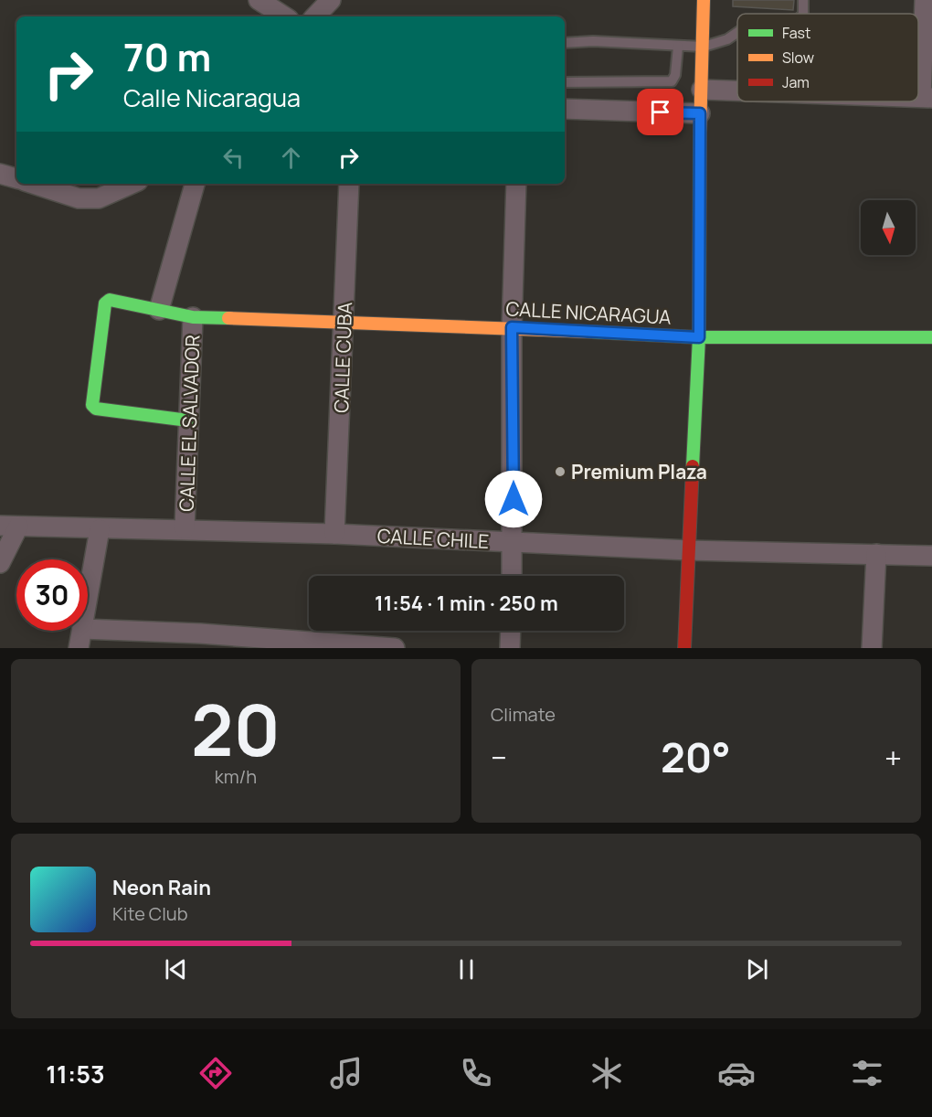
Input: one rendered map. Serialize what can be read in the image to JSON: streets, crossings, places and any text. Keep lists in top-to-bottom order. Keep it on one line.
{"streets":{"street":["CALLE NICARAGUA","CALLE CUBA","CALLE EL SALVADOR","CALLE CHILE"]},"crossings":[["CALLE NICARAGUA","CALLE CUBA"],["CALLE NICARAGUA","CALLE EL SALVADOR"],["CALLE CUBA","CALLE CHILE"],["CALLE EL SALVADOR","CALLE CHILE"]],"places":["Premium Plaza"],"legend":["Fast","Slow","Jam"],"north":"bottom","page":{"turn":["70 m","Calle Nicaragua"],"limit":"30","trip":"11:54 · 1 min · 250 m","tile":[["20","km/h"],"Climate"],"heat":["−","20°","+"],"song":["Neon Rain","Kite Club"],"tabs":"11:53"}}
